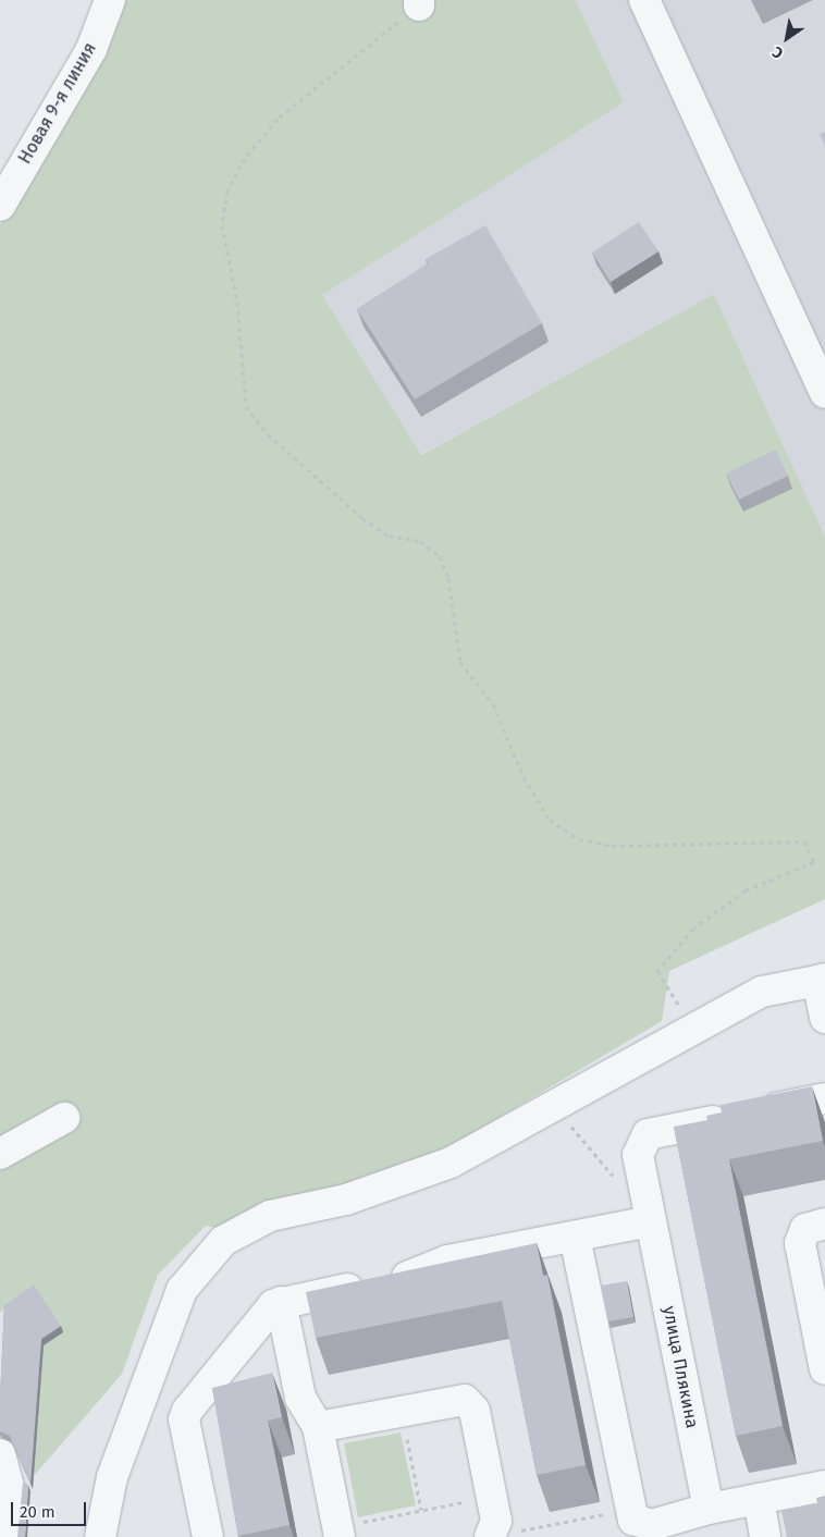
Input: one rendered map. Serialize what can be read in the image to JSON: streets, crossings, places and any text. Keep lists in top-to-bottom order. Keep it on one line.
{"streets":{"street":["Новая 9-я линия","улица Плякина"]},"scale_bar":"20 m","north":"bottom left"}
